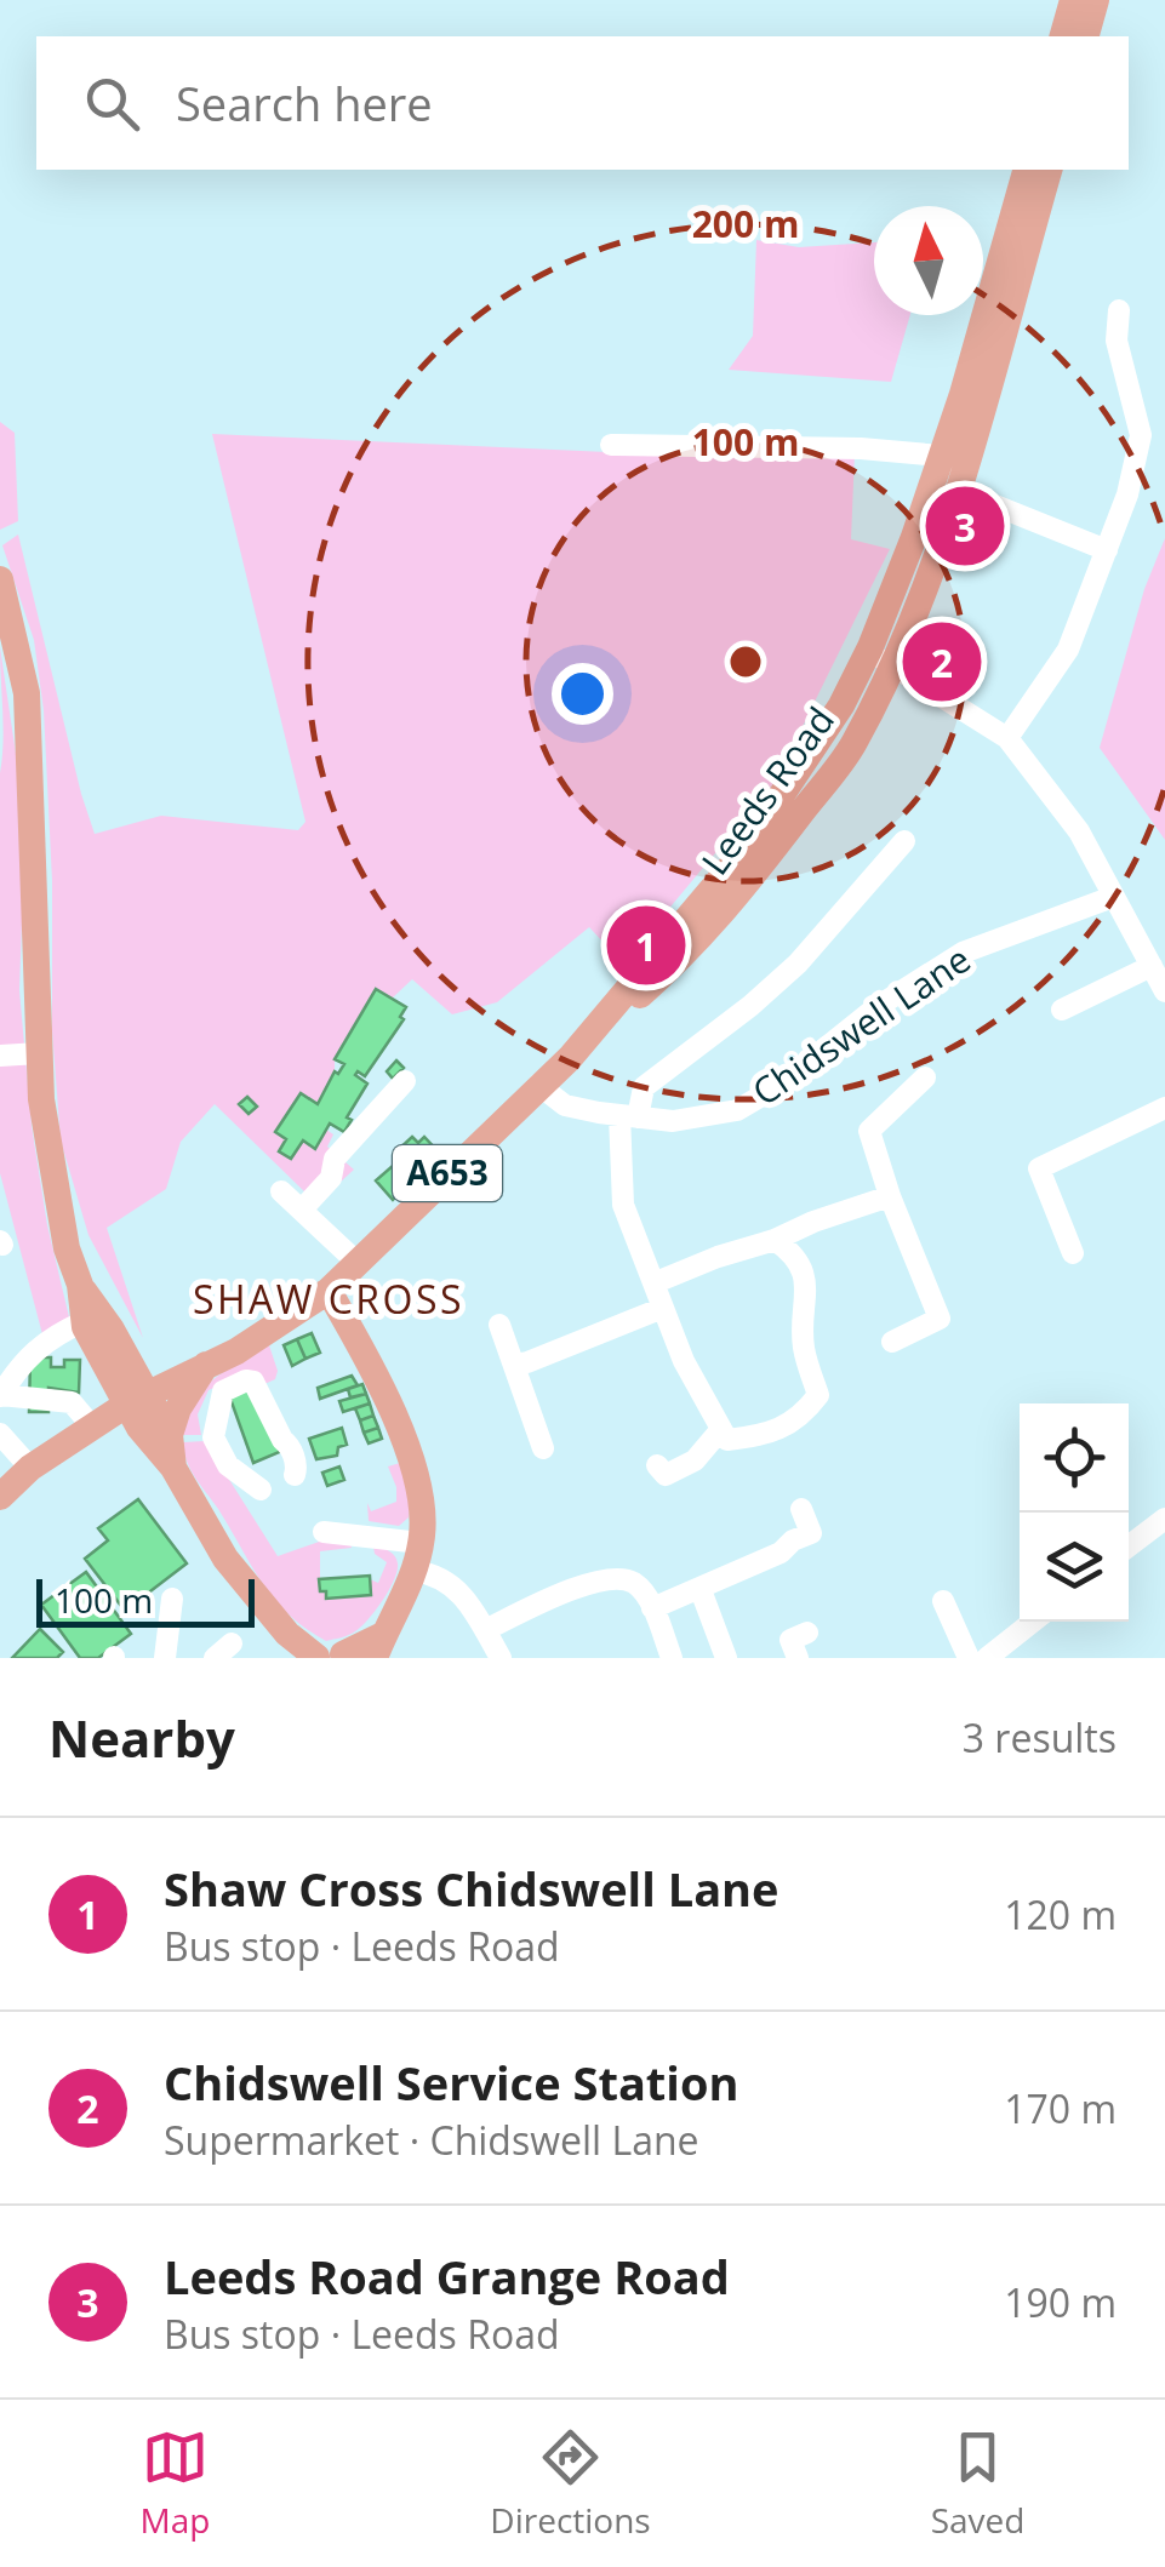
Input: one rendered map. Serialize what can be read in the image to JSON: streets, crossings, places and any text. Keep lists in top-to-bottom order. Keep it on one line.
{"streets":{"main road":["Leeds Road","A653"],"street":["Chidswell Lane"]},"crossings":[["Leeds Road","Chidswell Lane"]],"districts":["SHAW CROSS"],"scale_bar":"100 m","north":"top","page":{"search":"Search here","pins":["3","2","1"],"scale":"100 m","heading":["Nearby","3 results"],"list":[{"mark":"1","name":"Shaw Cross Chidswell Lane","note":"Bus stop · Leeds Road","value":"120 m"},{"mark":"2","name":"Chidswell Service Station","note":"Supermarket · Chidswell Lane","value":"170 m"},{"mark":"3","name":"Leeds Road Grange Road","note":"Bus stop · Leeds Road","value":"190 m"}],"nav":["Map","Directions","Saved"]},"rings":["200 m","100 m"]}
